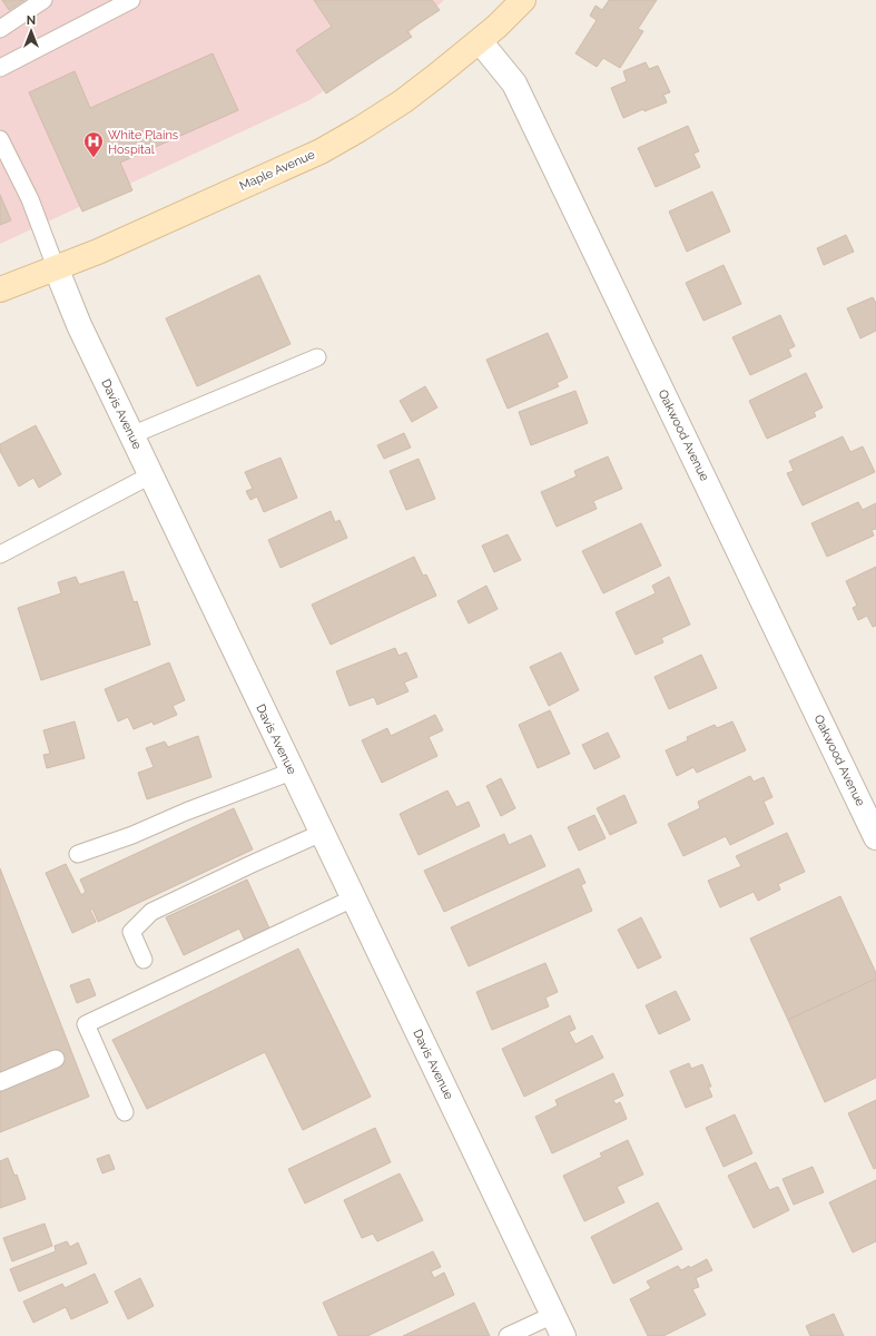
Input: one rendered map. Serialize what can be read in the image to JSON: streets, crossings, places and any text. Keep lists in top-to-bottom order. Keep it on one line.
{"streets":{"main road":["Maple Avenue"],"street":["Davis Avenue","Oakwood Avenue"]},"crossings":[["Maple Avenue","Davis Avenue"],["Maple Avenue","Oakwood Avenue"]],"places":{"hospital":["White Plains Hospital"]},"north":"top"}
